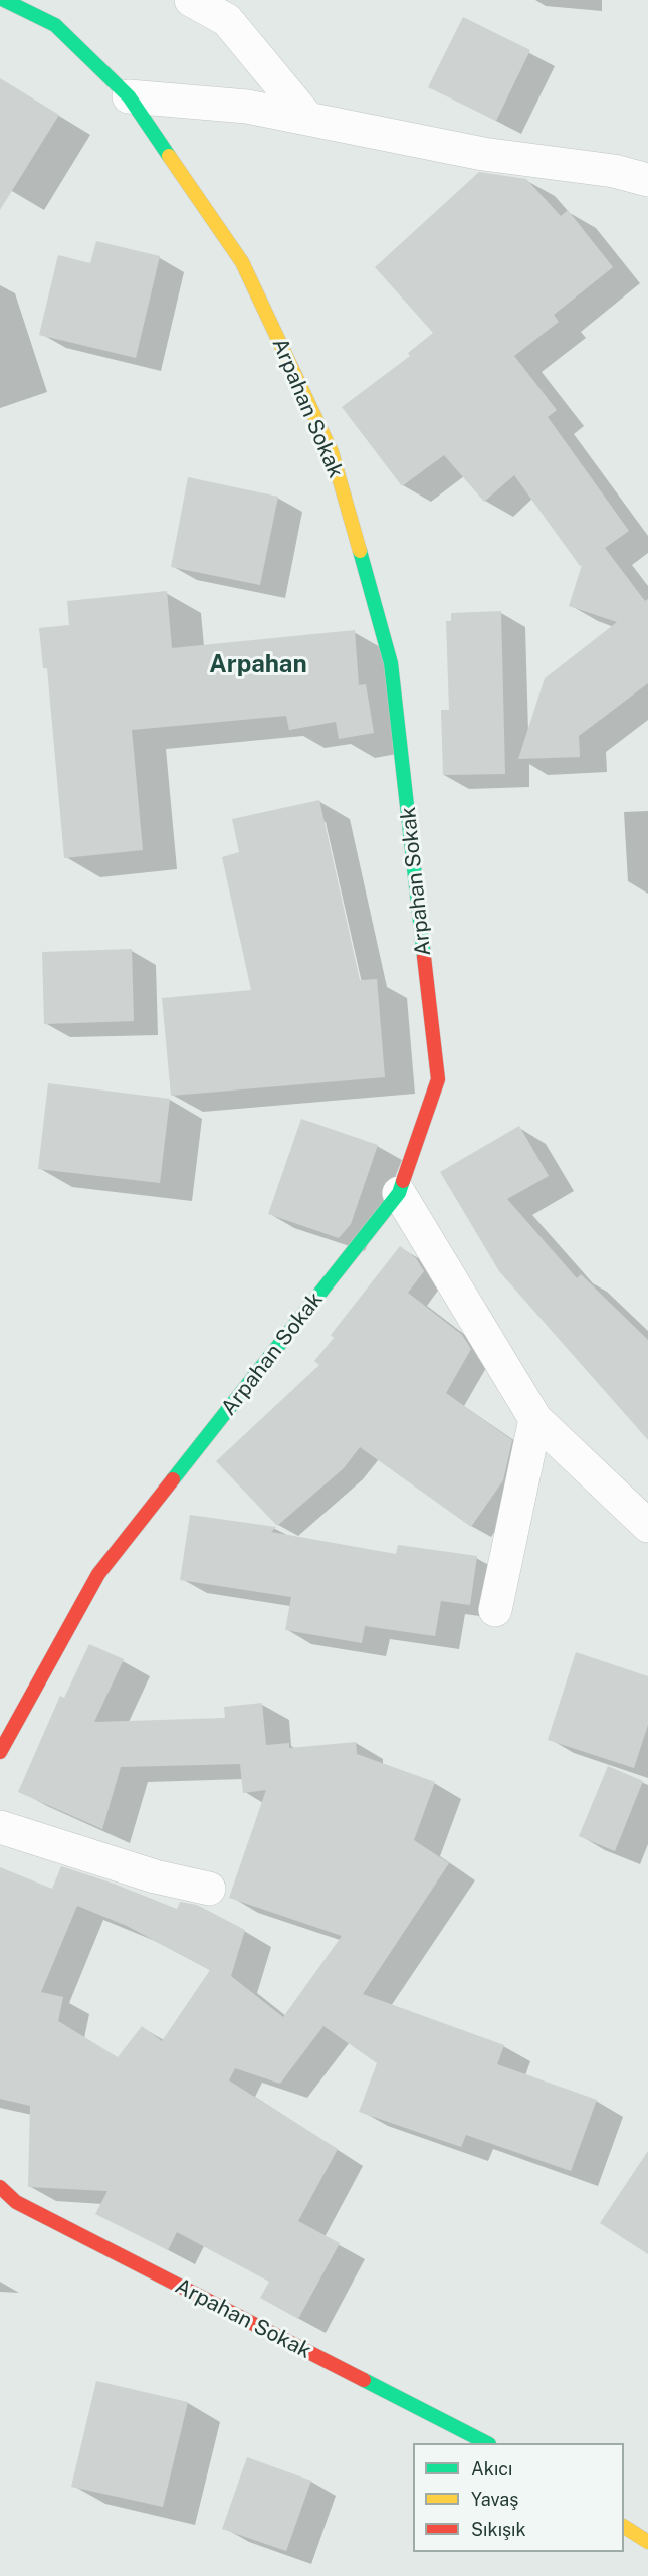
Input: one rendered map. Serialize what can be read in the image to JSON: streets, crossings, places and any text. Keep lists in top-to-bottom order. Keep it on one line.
{"streets":{"street":["Arpahan Sokak"]},"districts":["Arpahan"],"legend":["Akıcı","Yavaş","Sıkışık"]}
